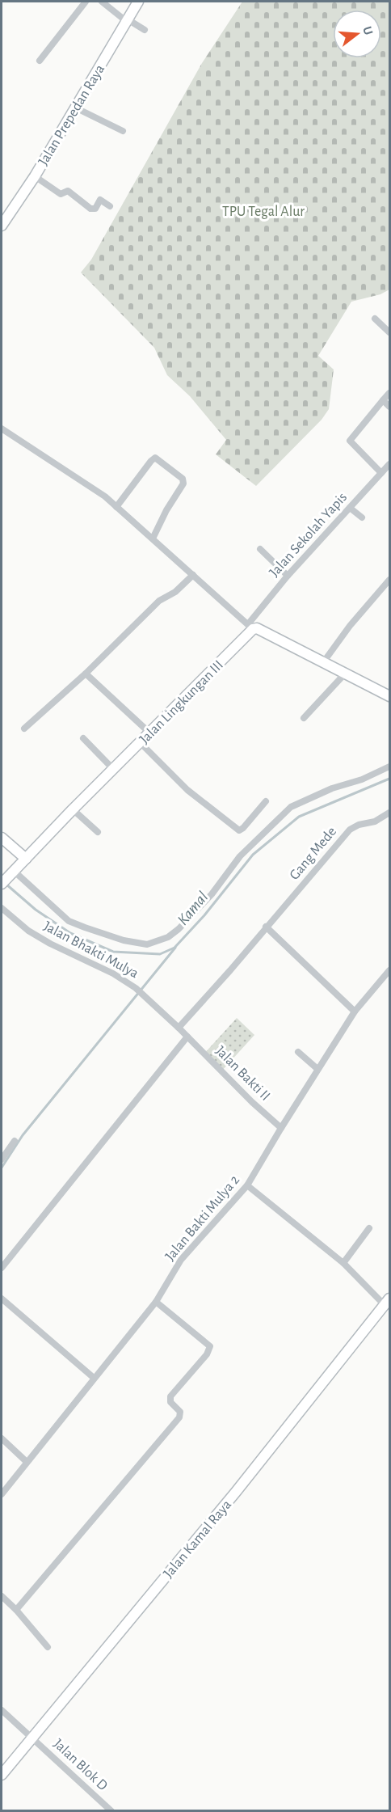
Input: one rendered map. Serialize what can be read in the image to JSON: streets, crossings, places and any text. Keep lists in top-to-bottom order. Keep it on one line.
{"streets":{"street":["Jalan Prepedan Raya","Jalan Sekolah Yapis","Jalan Lingkungan III","Gang Mede","Jalan Bhakti Mulya","Jalan Bakti II","Jalan Bakti Mulya 2","Jalan Kamal Raya","Jalan Blok D"]},"crossings":[["Jalan Sekolah Yapis","Jalan Lingkungan III"],["Gang Mede","Jalan Bhakti Mulya"],["Jalan Bhakti Mulya","Jalan Bakti II"],["Jalan Bakti II","Jalan Bakti Mulya 2"],["Jalan Kamal Raya","Jalan Blok D"]],"water":["Kamal"],"parks":["TPU Tegal Alur"],"north":"right"}
